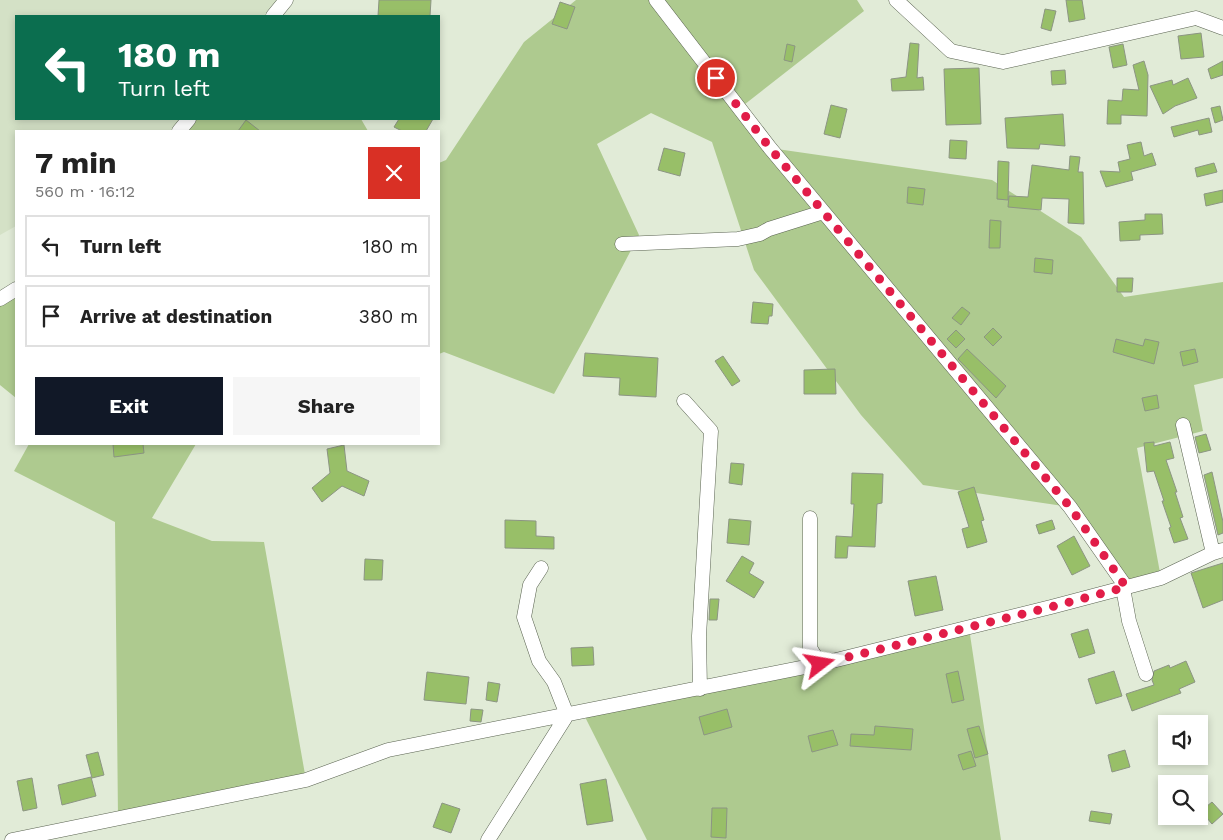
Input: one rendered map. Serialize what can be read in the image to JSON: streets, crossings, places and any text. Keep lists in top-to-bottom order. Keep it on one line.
{"page":{"turn":["180 m","Turn left"],"heading":["7 min","560 m · 16:12"],"list":[{"name":"Turn left","value":"180 m"},{"name":"Arrive at destination","value":"380 m"}],"buttons":["Exit","Share"]}}
